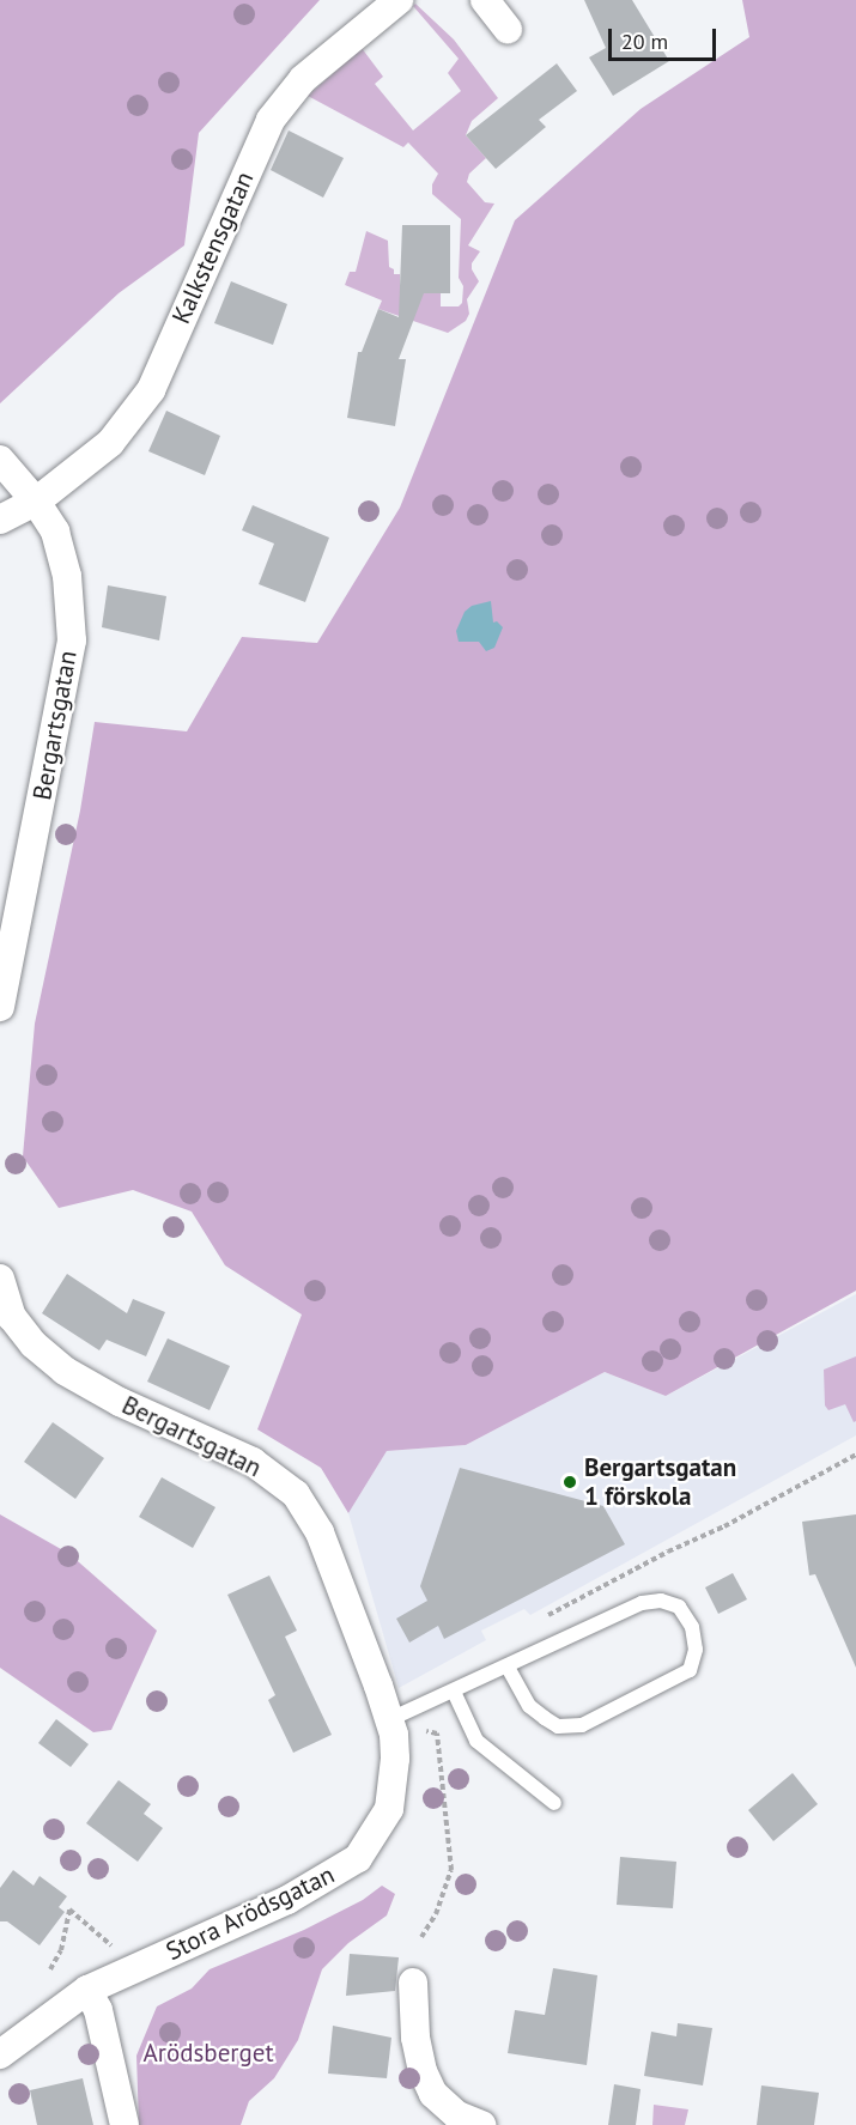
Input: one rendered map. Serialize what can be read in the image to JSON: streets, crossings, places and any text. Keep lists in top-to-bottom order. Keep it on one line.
{"streets":{"street":["Kalkstensgatan","Bergartsgatan","Stora Arödsgatan"]},"crossings":[["Kalkstensgatan","Bergartsgatan"],["Bergartsgatan","Stora Arödsgatan"]],"parks":["Arödsberget"],"places":["Bergartsgatan 1 förskola"],"scale_bar":"20 m"}
